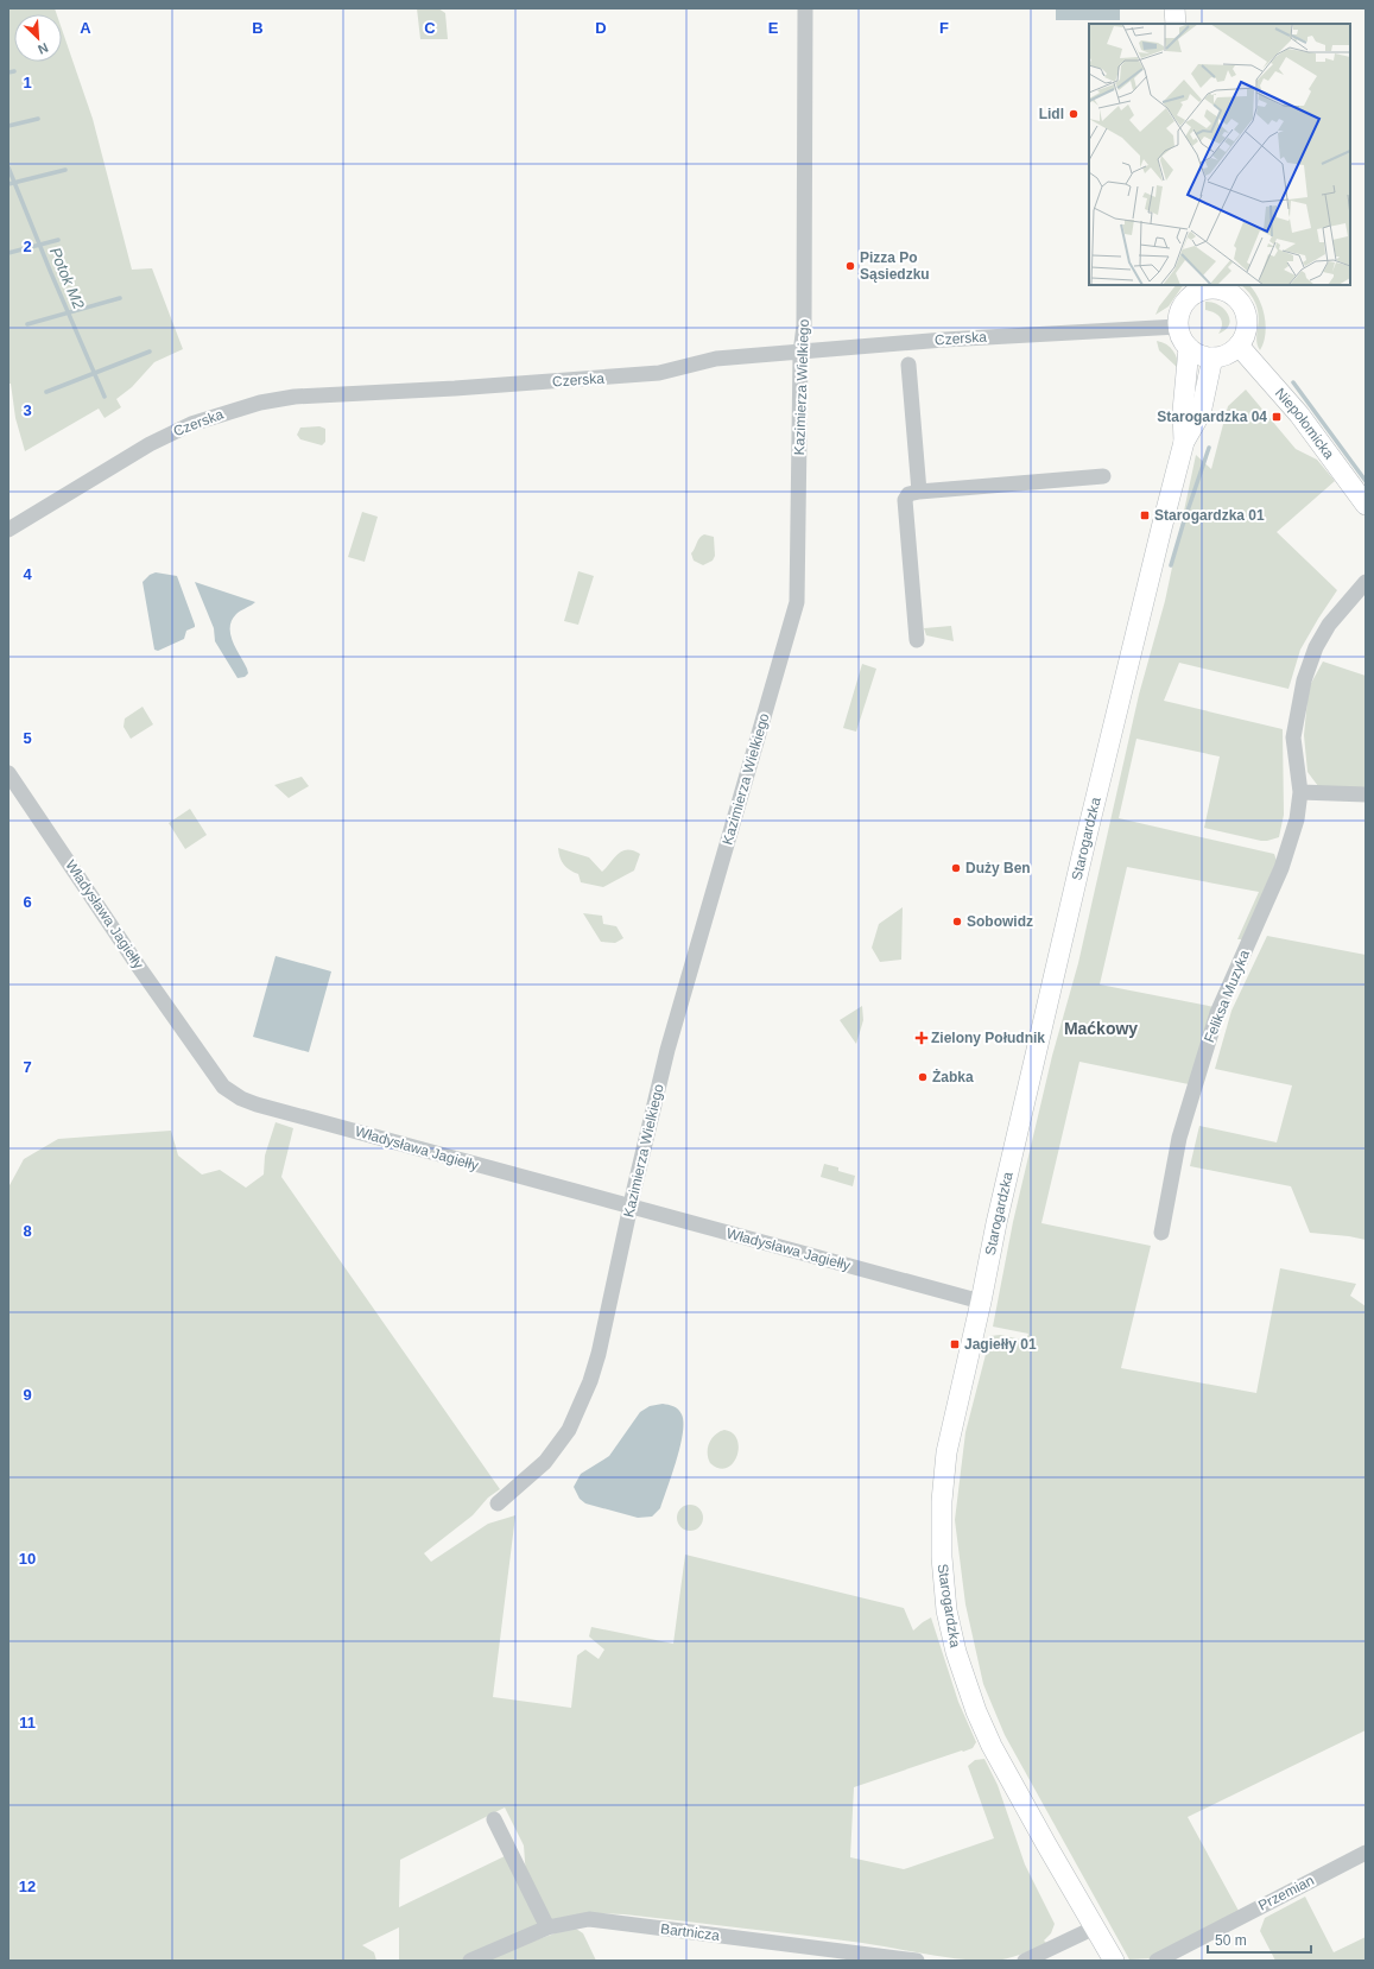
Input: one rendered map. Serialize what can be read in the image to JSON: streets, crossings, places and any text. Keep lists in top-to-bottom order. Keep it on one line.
{"streets":{"main road":["Niepołomicka","Starogardzka"],"street":["Czerska","Kazimierza Wielkiego","Władysława Jagiełły","Feliksa Muzyka","Przemian","Bartnicza"]},"crossings":[["Czerska","Kazimierza Wielkiego"],["Czerska","Niepołomicka"],["Czerska","Starogardzka"],["Kazimierza Wielkiego","Władysława Jagiełły"],["Niepołomicka","Starogardzka"],["Starogardzka","Władysława Jagiełły"]],"districts":["Maćkowy"],"water":["Potok M2"],"places":{"other":["Lidl","Pizza Po Sąsiedzku","Duży Ben","Sobowidz","Żabka"],"transit":["Starogardzka 04","Starogardzka 01","Jagiełły 01"],"health":["Zielony Południk"]},"scale_bar":"50 m","north":"bottom right","grid":{"columns":["A","B","C","D","E","F"],"rows":["1","2","3","4","5","6","7","8","9","10","11","12"]}}
